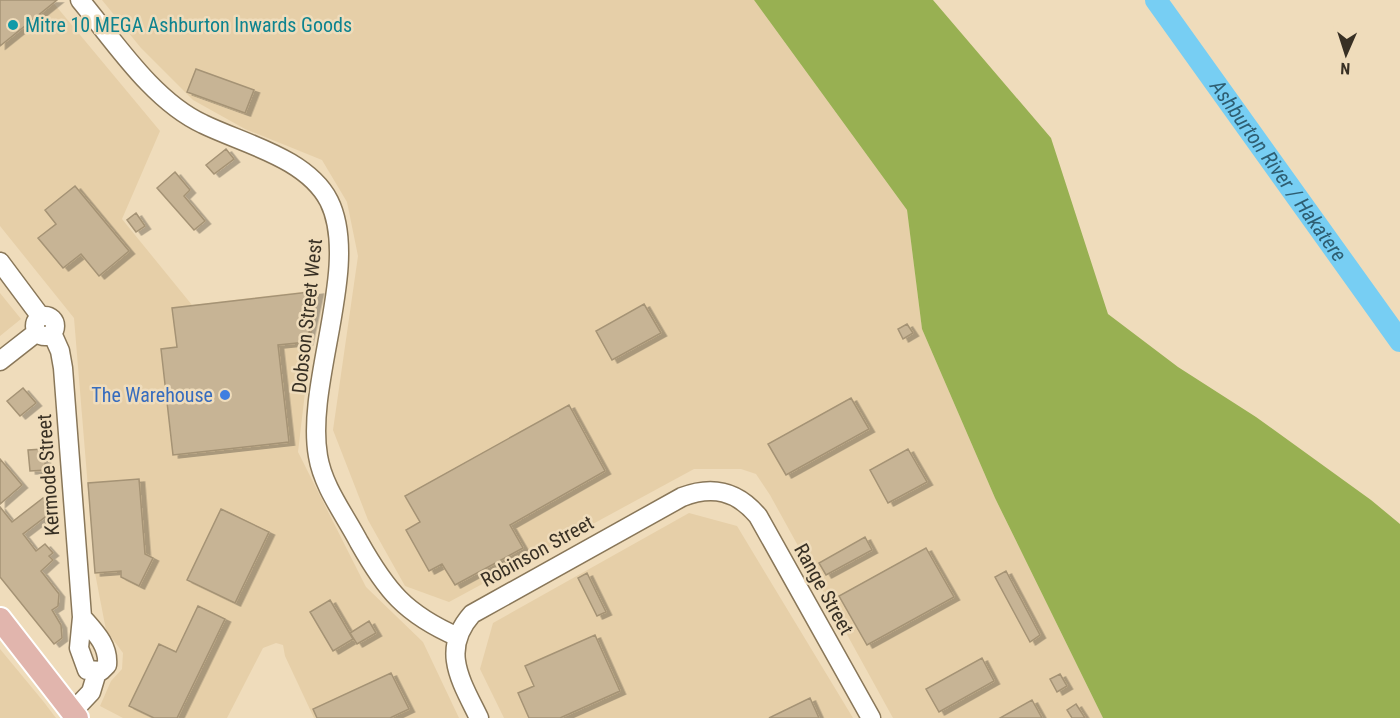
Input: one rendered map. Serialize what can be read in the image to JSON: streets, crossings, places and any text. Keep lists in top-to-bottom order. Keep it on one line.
{"streets":{"street":["Dobson Street West","Kermode Street","Robinson Street","Range Street"]},"crossings":[["Dobson Street West","Robinson Street"],["Robinson Street","Range Street"]],"water":["Ashburton River / Hakatere"],"places":["Mitre 10 MEGA Ashburton Inwards Goods","The Warehouse"],"north":"bottom"}
